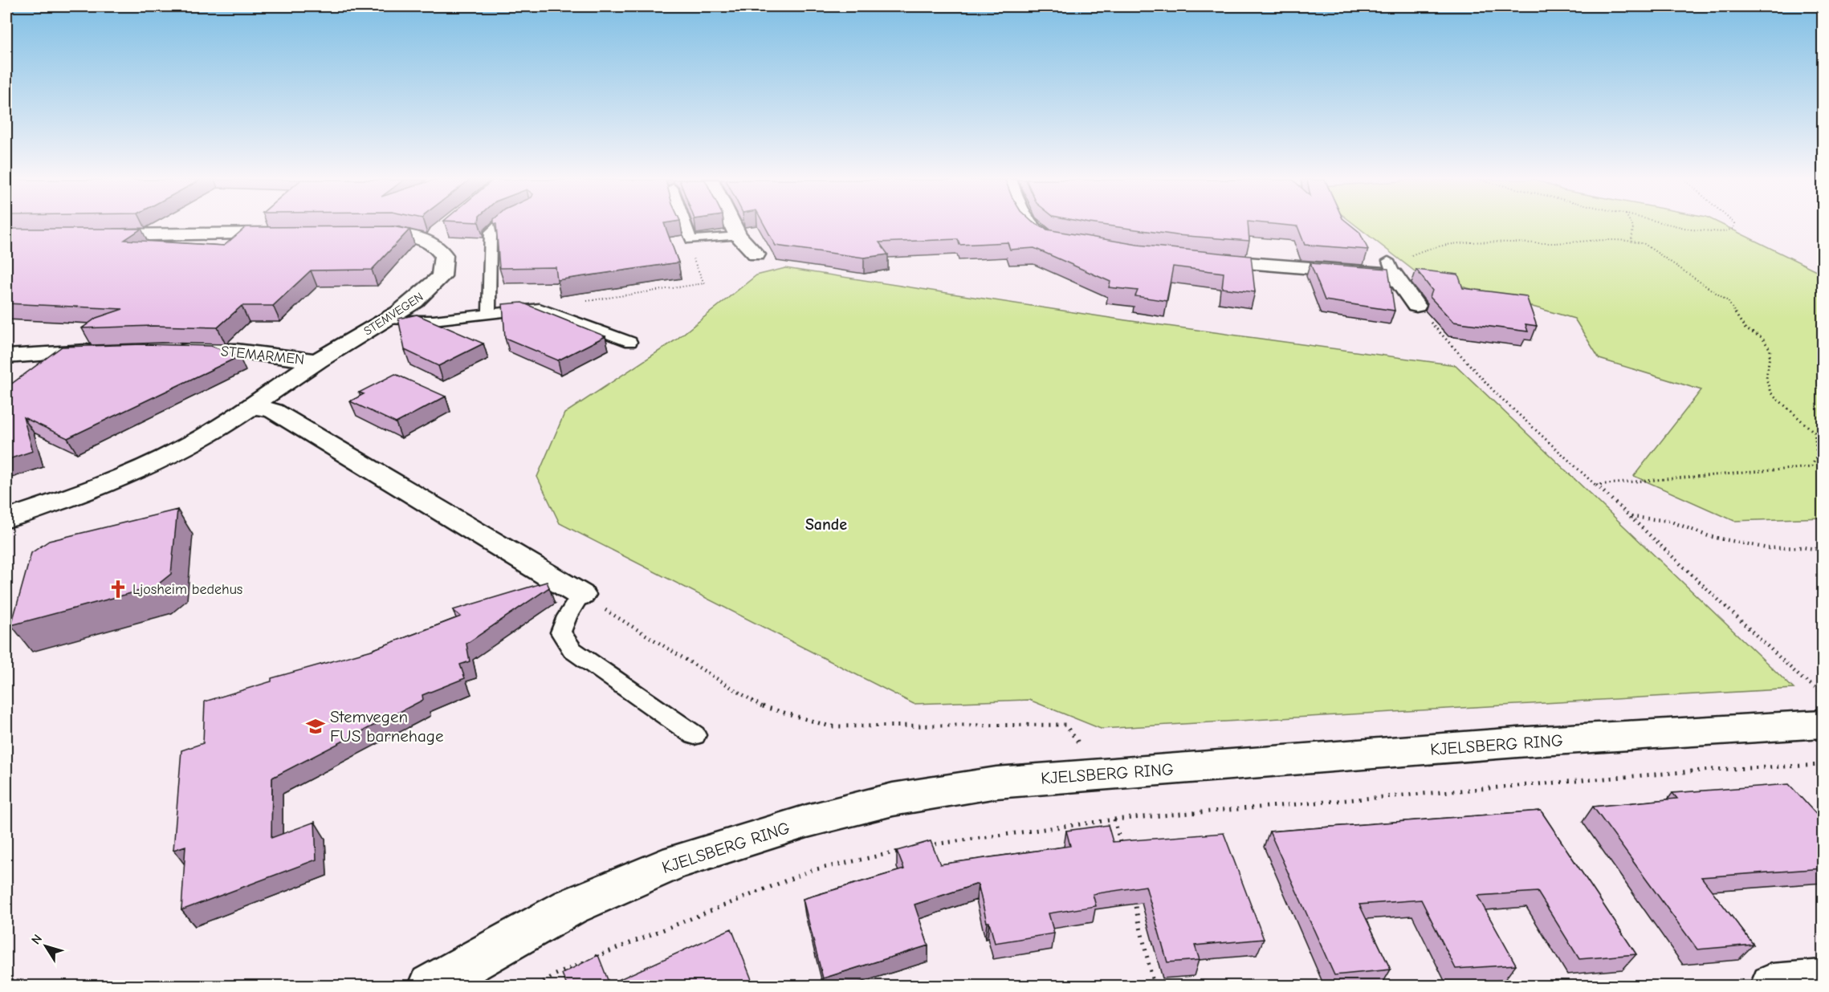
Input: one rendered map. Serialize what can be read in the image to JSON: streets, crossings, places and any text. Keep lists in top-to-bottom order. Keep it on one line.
{"streets":{"street":["STEMVEGEN","STEMARMEN","KJELSBERG RING"]},"crossings":[["STEMVEGEN","STEMARMEN"]],"districts":["Sande"],"places":{"church":["Ljosheim bedehus"],"school or university":["Stemvegen FUS barnehage"]},"north":"top left"}
